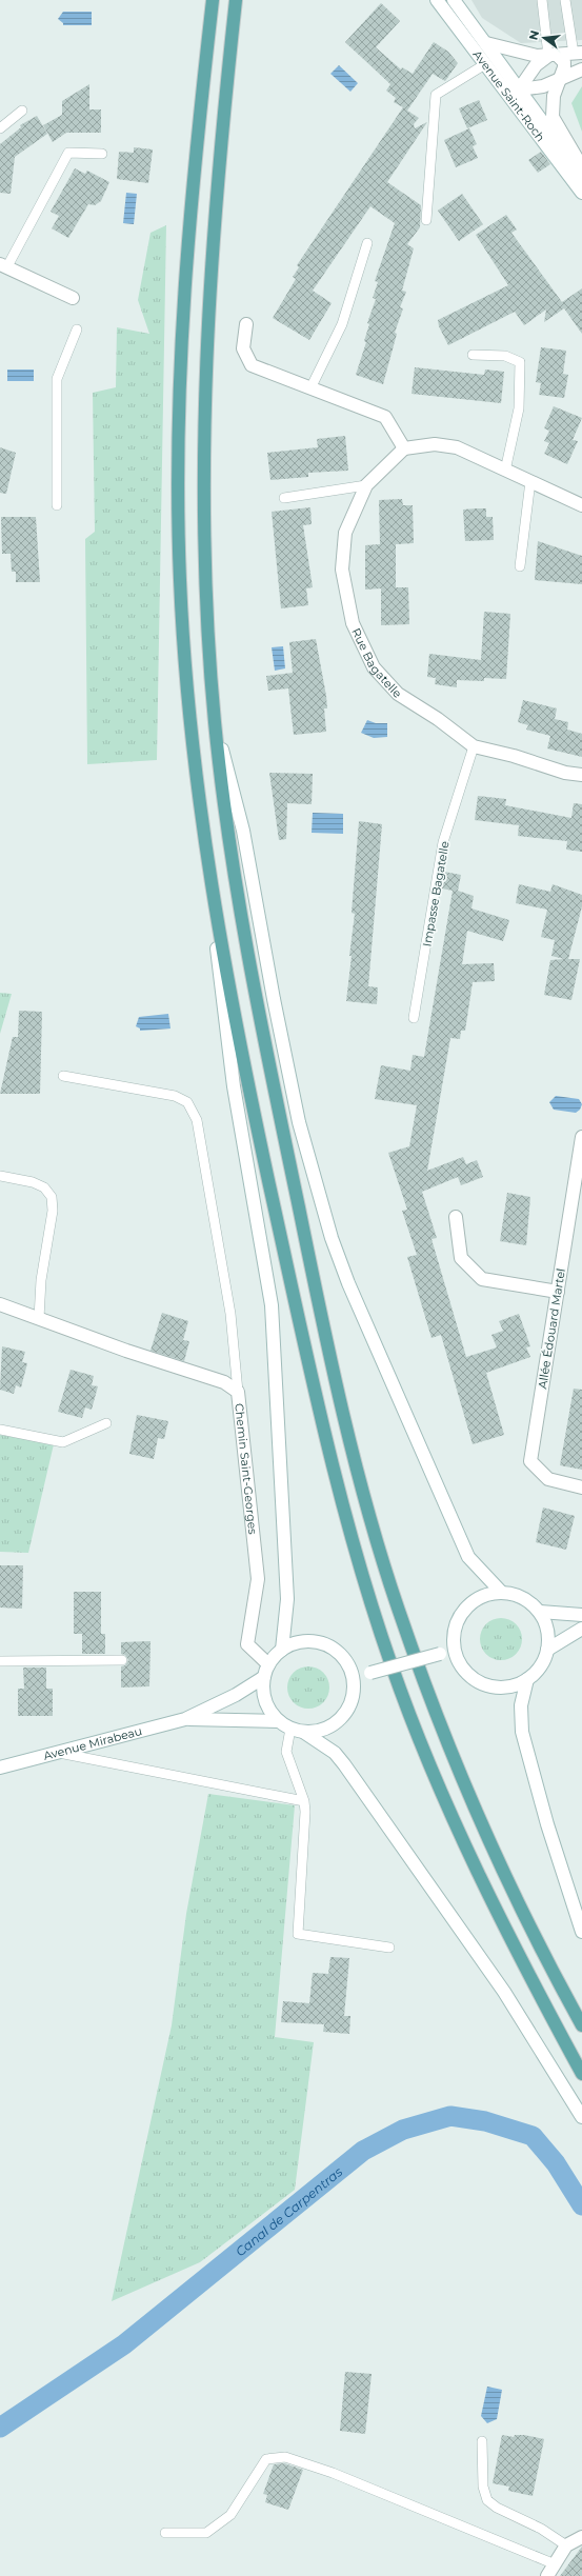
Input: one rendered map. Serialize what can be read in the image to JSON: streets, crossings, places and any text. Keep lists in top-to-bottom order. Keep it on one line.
{"streets":{"main road":["Avenue Saint-Roch","Rue Bagatelle","Allée Édouard Martel","Chemin Saint-Georges","Avenue Mirabeau"],"lane":["Impasse Bagatelle"]},"crossings":[["Rue Bagatelle","Impasse Bagatelle"]],"water":["Canal de Carpentras"],"north":"left"}
